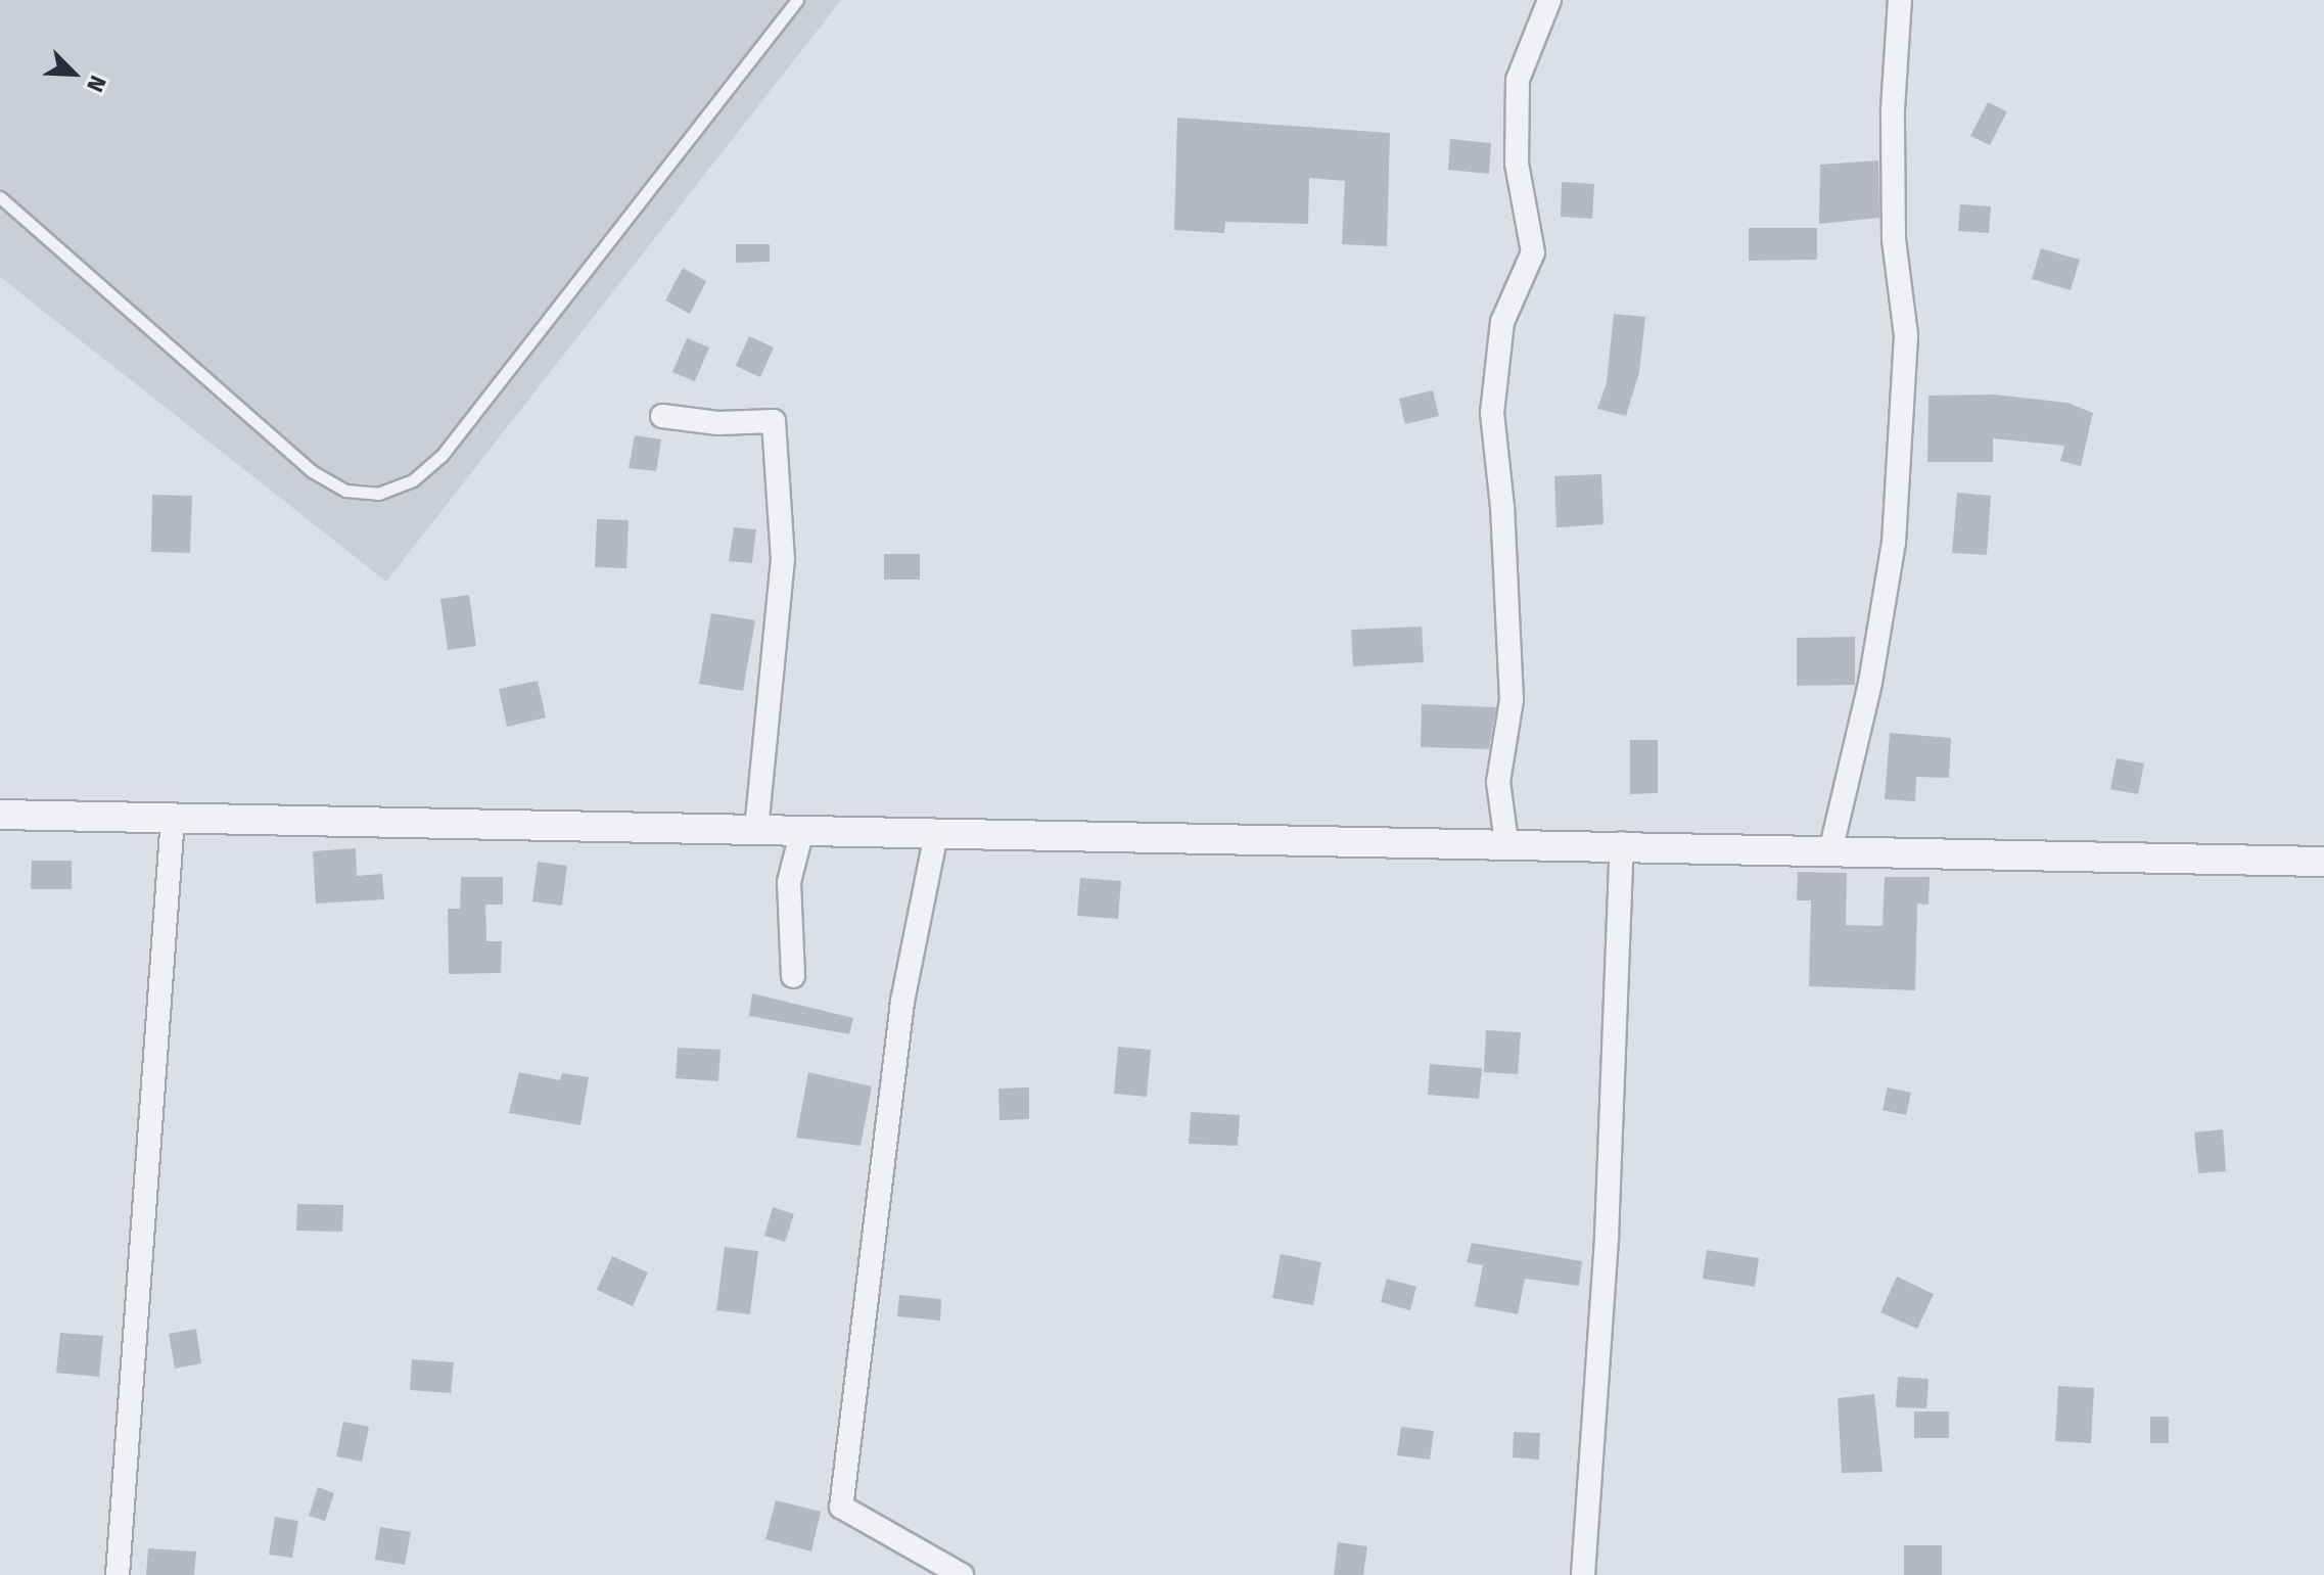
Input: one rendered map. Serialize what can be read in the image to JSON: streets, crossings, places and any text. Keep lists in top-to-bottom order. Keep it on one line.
{"north":"bottom right"}
